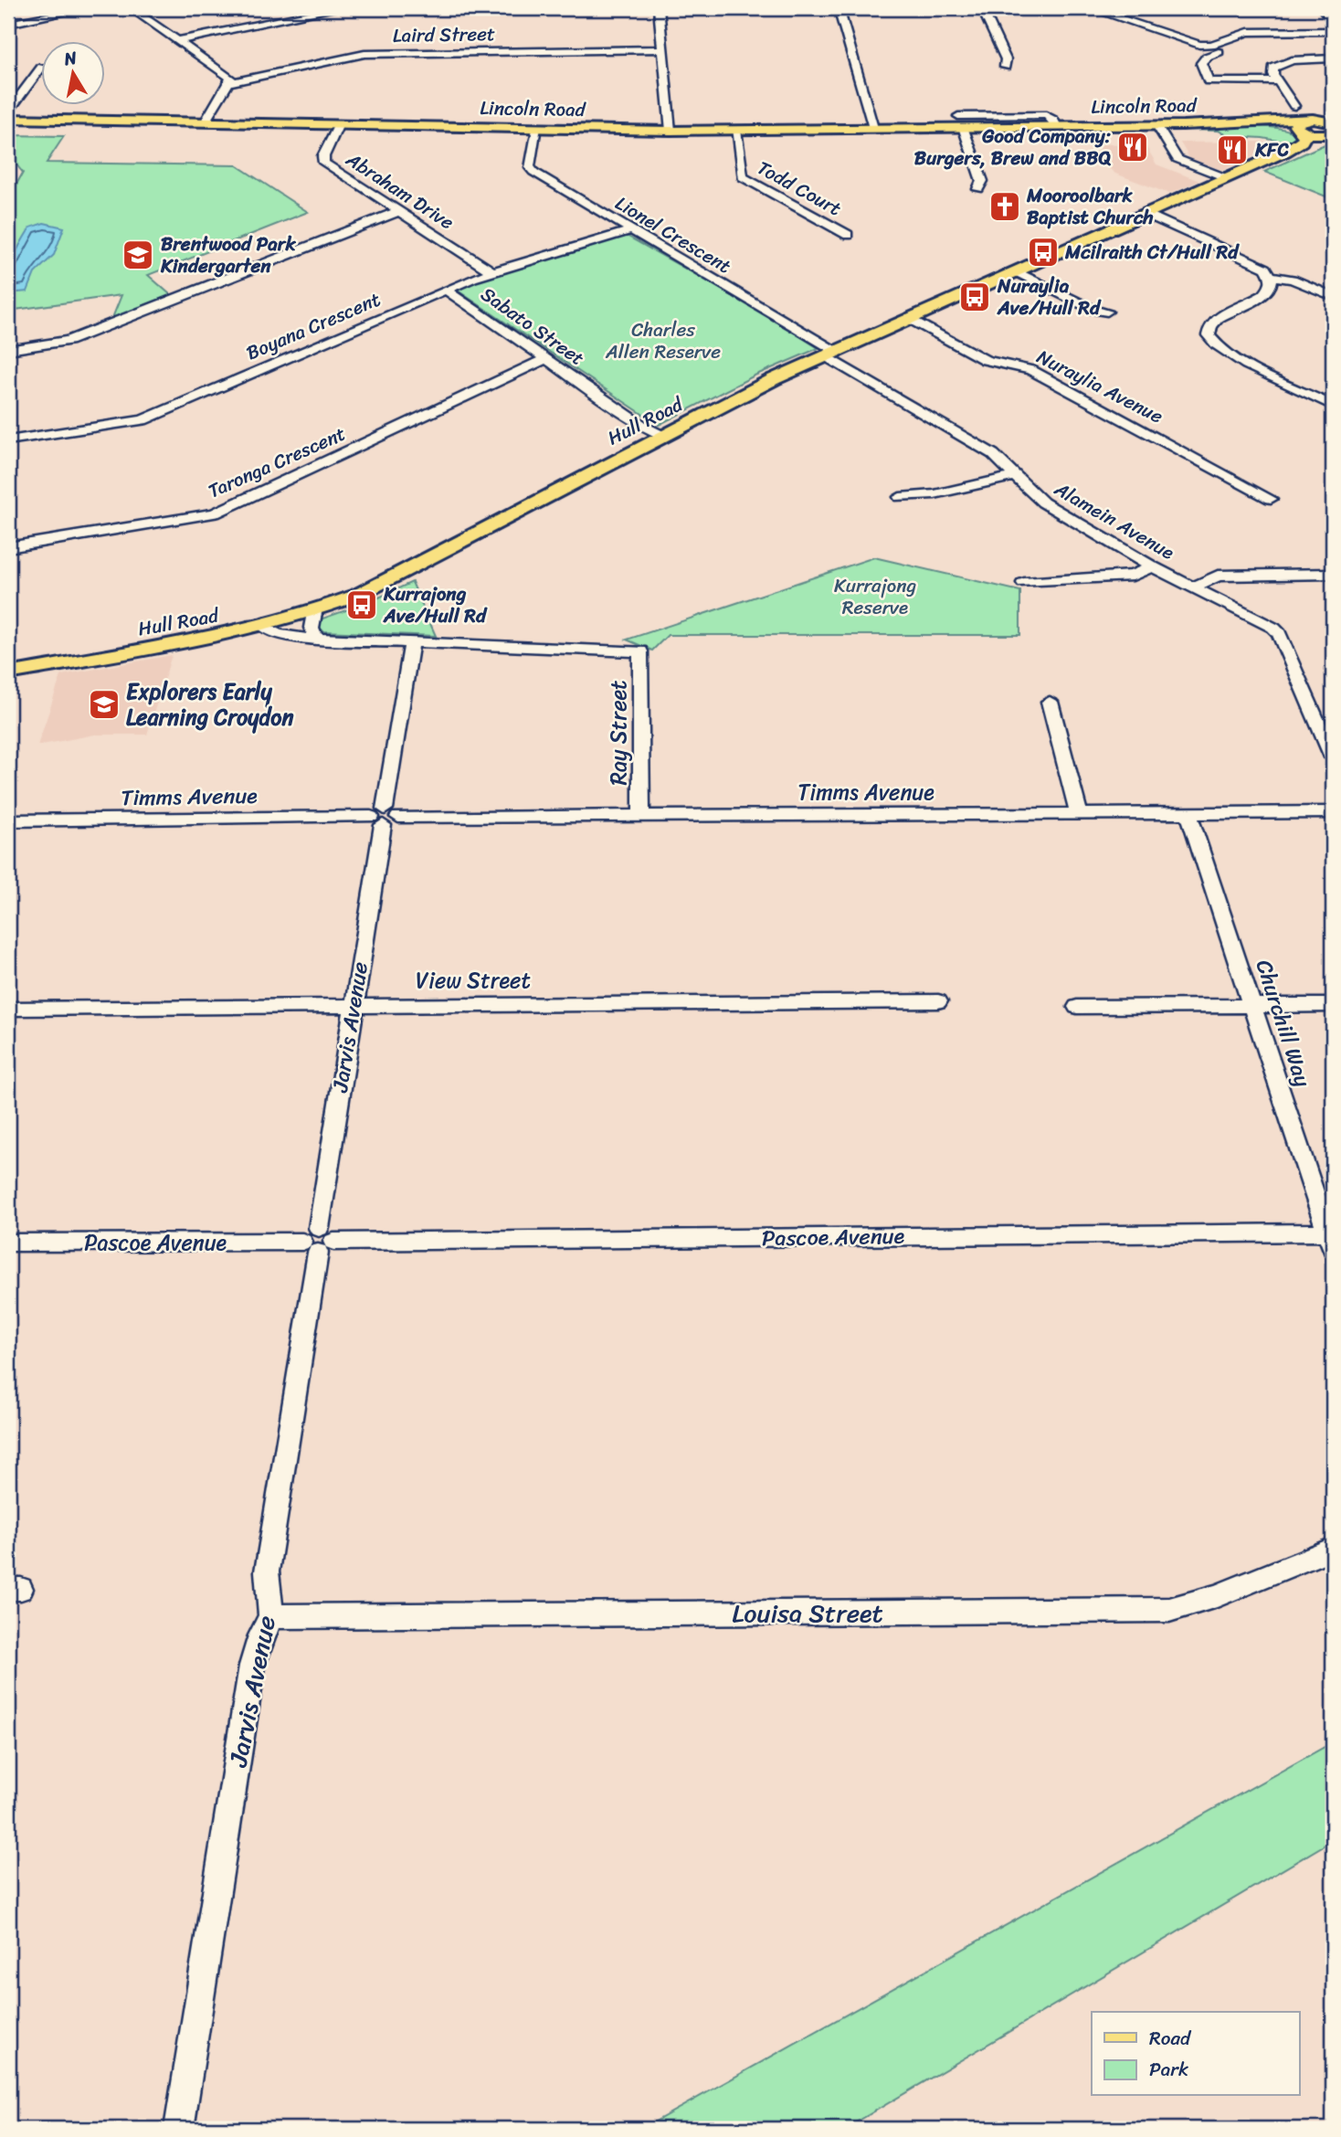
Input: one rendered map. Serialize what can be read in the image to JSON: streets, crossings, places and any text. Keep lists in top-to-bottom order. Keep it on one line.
{"streets":{"main road":["Lincoln Road","Hull Road"],"street":["Laird Street","Todd Court","Abraham Drive","Lionel Crescent","Boyana Crescent","Sabato Street","Nuraylia Avenue","Taronga Crescent","Alamein Avenue","Ray Street","Timms Avenue","View Street","Churchill Way","Jarvis Avenue","Pascoe Avenue","Louisa Street"]},"crossings":[["Lincoln Road","Todd Court"],["Lincoln Road","Abraham Drive"],["Lincoln Road","Lionel Crescent"],["Lincoln Road","Hull Road"],["Abraham Drive","Boyana Crescent"],["Lionel Crescent","Boyana Crescent"],["Lionel Crescent","Hull Road"],["Lionel Crescent","Alamein Avenue"],["Boyana Crescent","Sabato Street"],["Sabato Street","Hull Road"],["Sabato Street","Taronga Crescent"],["Nuraylia Avenue","Hull Road"],["Hull Road","Alamein Avenue"],["Ray Street","Timms Avenue"],["Ray Street","Jarvis Avenue"],["Timms Avenue","Churchill Way"],["Timms Avenue","Jarvis Avenue"],["View Street","Jarvis Avenue"],["Churchill Way","Pascoe Avenue"],["Jarvis Avenue","Pascoe Avenue"],["Jarvis Avenue","Louisa Street"]],"parks":["Charles Allen Reserve","Kurrajong Reserve"],"places":{"restaurant":["Good Company: Burgers, Brew and BBQ","KFC"],"church":["Mooroolbark Baptist Church"],"bus stop":["Mcilraith Ct/Hull Rd","Nuraylia Ave/Hull Rd","Kurrajong Ave/Hull Rd"],"school or university":["Brentwood Park Kindergarten","Explorers Early Learning Croydon"]},"legend":["Road","Park"],"north":"top"}
